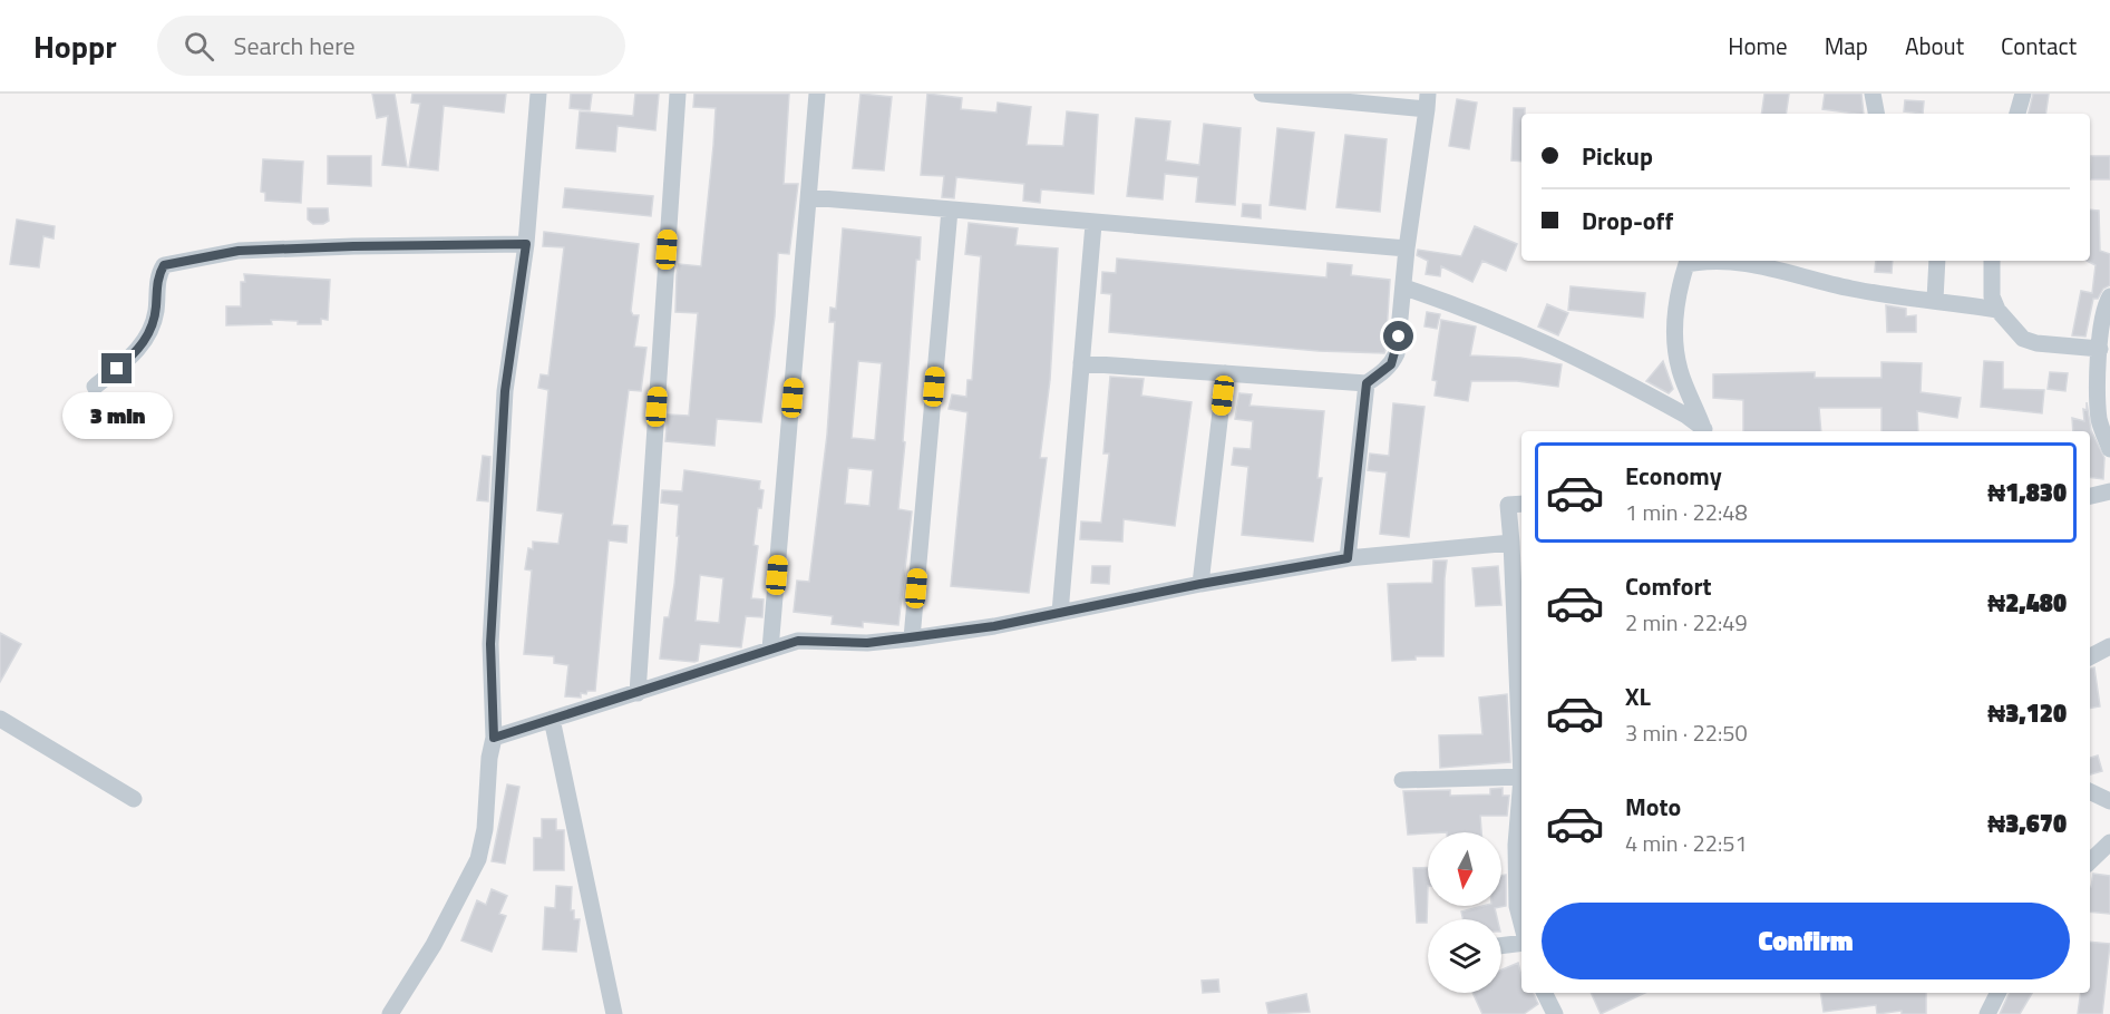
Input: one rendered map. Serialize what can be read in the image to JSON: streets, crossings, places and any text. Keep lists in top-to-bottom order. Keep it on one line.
{"north":"bottom","page":{"header":"Hoppr","search":"Search here","nav":["Home","Map","About","Contact"],"banner":["Pickup","Drop-off"],"bubble":"3 min","list":[{"name":"Economy","note":"1 min · 22:48","value":"₦1,830"},{"name":"Comfort","note":"2 min · 22:49","value":"₦2,480"},{"name":"XL","note":"3 min · 22:50","value":"₦3,120"},{"name":"Moto","note":"4 min · 22:51","value":"₦3,670"}],"buttons":"Confirm"}}
